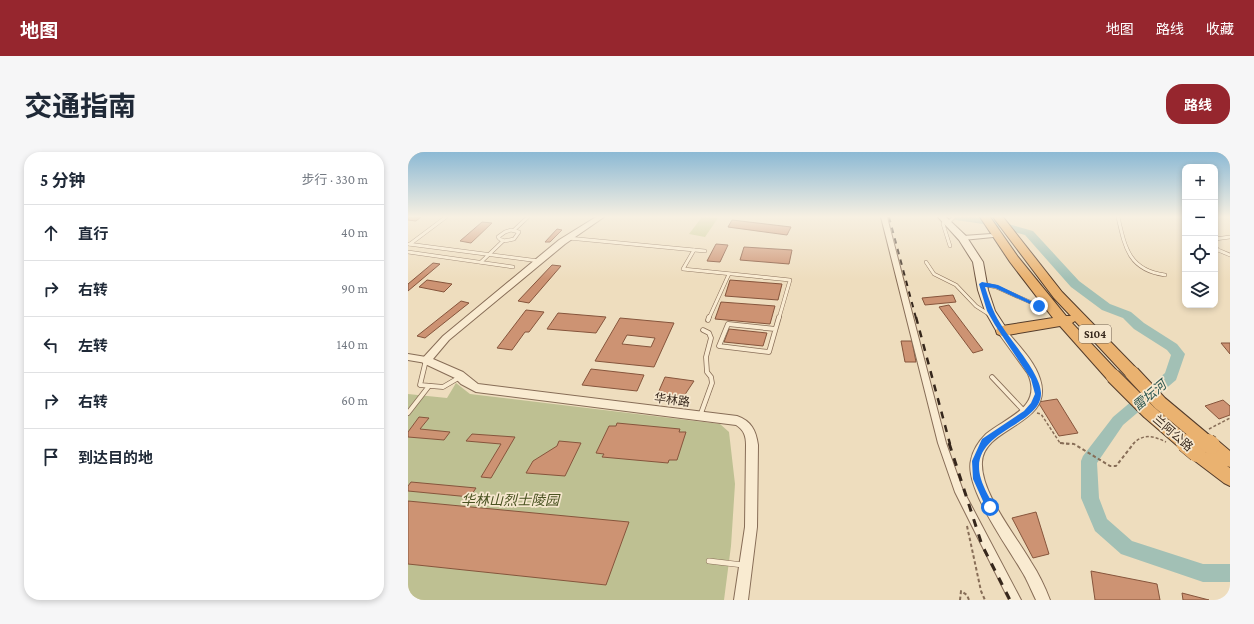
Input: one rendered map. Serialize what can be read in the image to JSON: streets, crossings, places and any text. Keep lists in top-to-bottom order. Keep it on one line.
{"streets":{"highway":["S104","兰阿公路"],"street":["华林路"]},"water":["雷坛河"],"parks":["华林山烈士陵园"],"page":{"header":"地图","nav":["地图","路线","收藏"],"title":"交通指南","buttons":"路线","heading":["5 分钟","步行 · 330 m"],"map_buttons":["+","−"],"list":[["直行","40 m"],["右转","90 m"],["左转","140 m"],["右转","60 m"],"到达目的地"]}}
